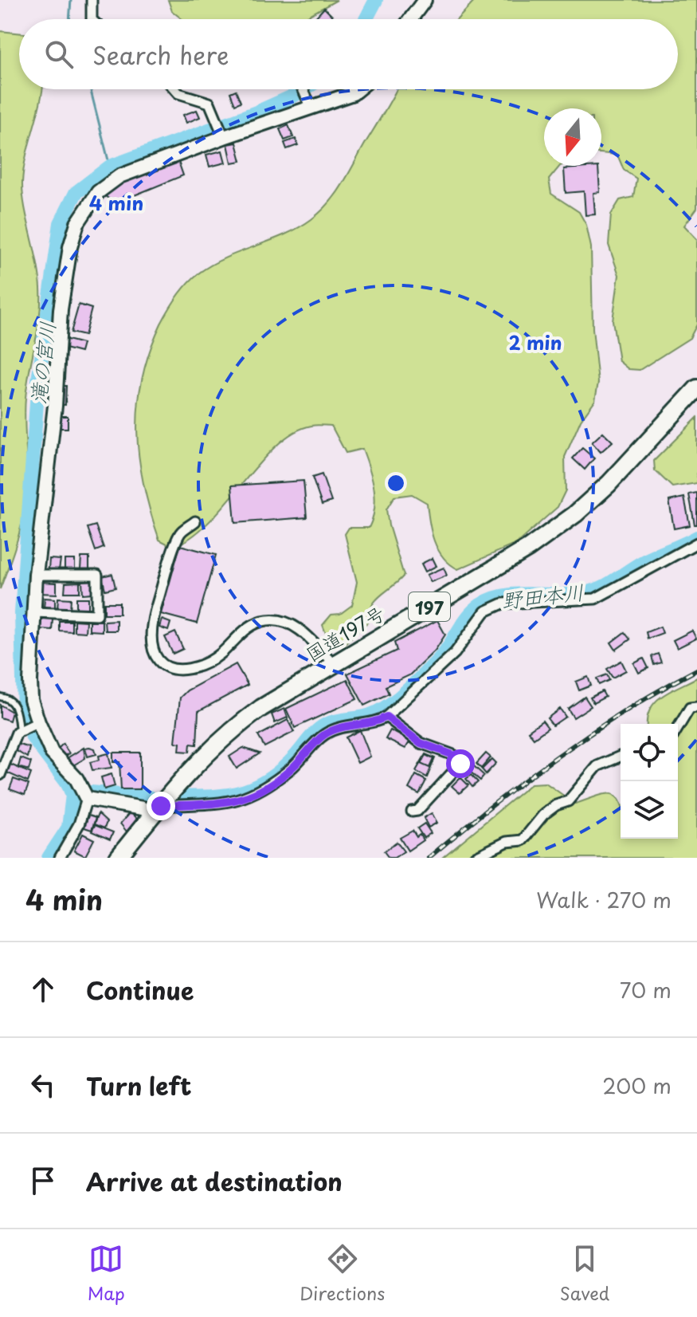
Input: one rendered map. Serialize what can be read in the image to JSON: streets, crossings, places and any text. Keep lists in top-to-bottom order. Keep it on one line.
{"streets":{"highway":["197","国道197号"]},"water":["滝の宮川","野田本川"],"north":"bottom","page":{"search":"Search here","heading":["4 min","Walk · 270 m"],"list":[["Continue","70 m"],["Turn left","200 m"],"Arrive at destination"],"nav":["Map","Directions","Saved"]},"rings":["4 min","2 min"]}
